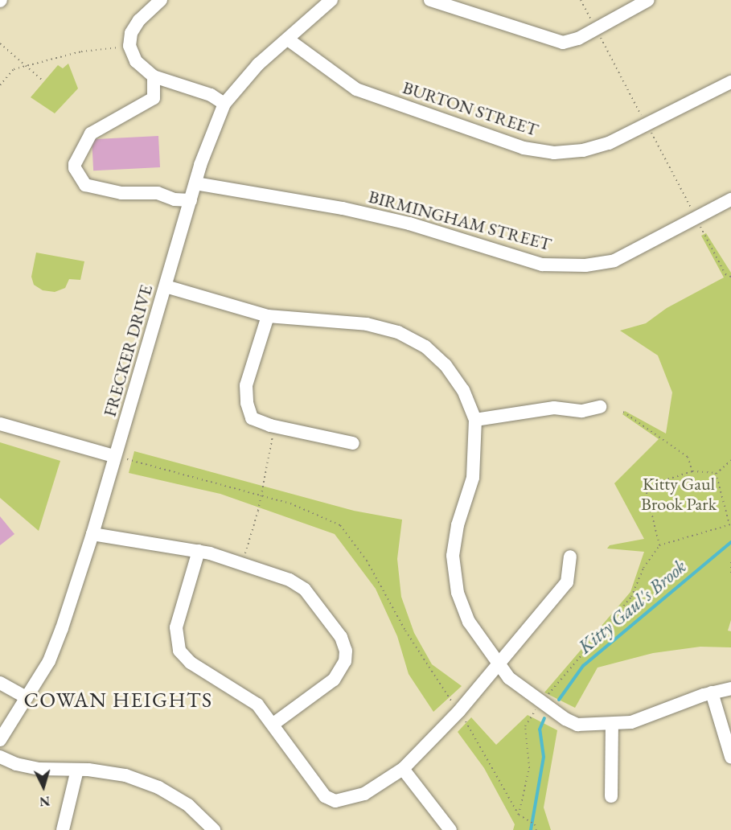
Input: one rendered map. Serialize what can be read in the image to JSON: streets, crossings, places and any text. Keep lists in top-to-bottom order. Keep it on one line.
{"streets":{"street":["BURTON STREET","BIRMINGHAM STREET","FRECKER DRIVE"]},"crossings":[["BURTON STREET","FRECKER DRIVE"],["BIRMINGHAM STREET","FRECKER DRIVE"]],"districts":["COWAN HEIGHTS"],"water":["Kitty Gaul's Brook"],"parks":["Kitty Gaul Brook Park"],"north":"bottom"}
